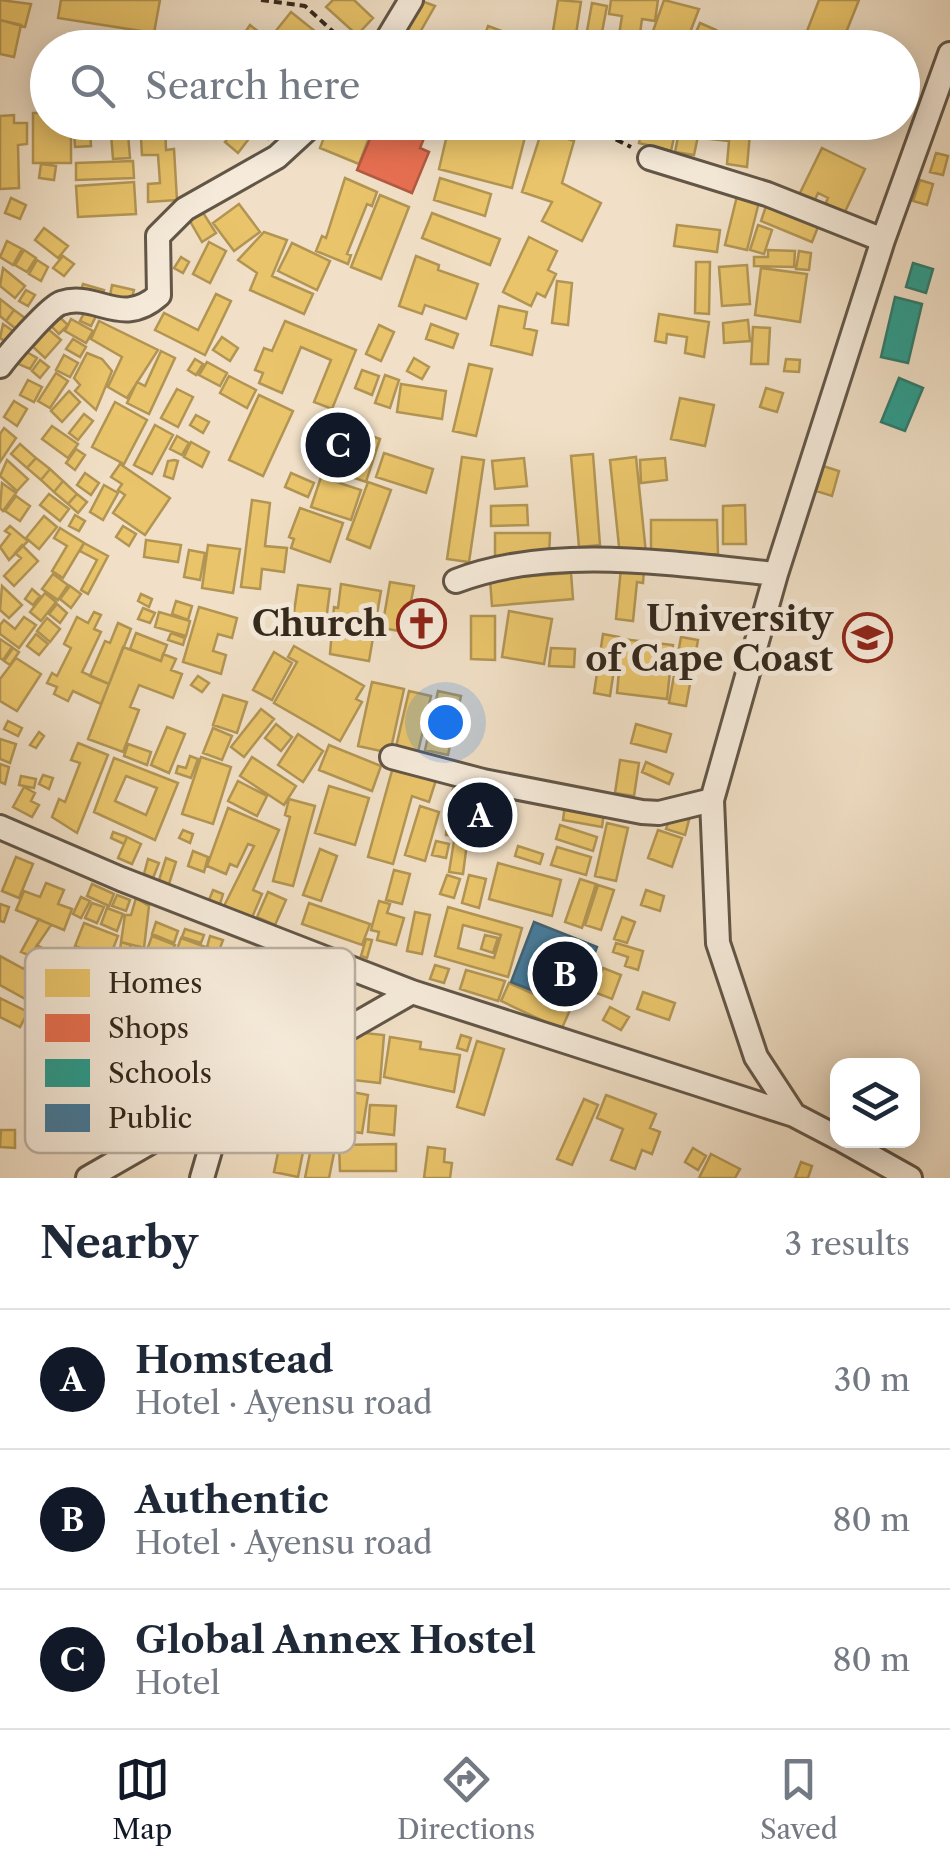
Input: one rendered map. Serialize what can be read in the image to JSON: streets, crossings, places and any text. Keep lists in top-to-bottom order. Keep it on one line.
{"places":{"church":["Church"],"school or university":["University of Cape Coast"]},"legend":["Homes","Shops","Schools","Public"],"page":{"search":"Search here","pins":["C","A","B"],"heading":["Nearby","3 results"],"list":[{"mark":"A","name":"Homstead","note":"Hotel · Ayensu road","value":"30 m"},{"mark":"B","name":"Authentic","note":"Hotel · Ayensu road","value":"80 m"},{"mark":"C","name":"Global Annex Hostel","note":"Hotel","value":"80 m"}],"nav":["Map","Directions","Saved"]}}
